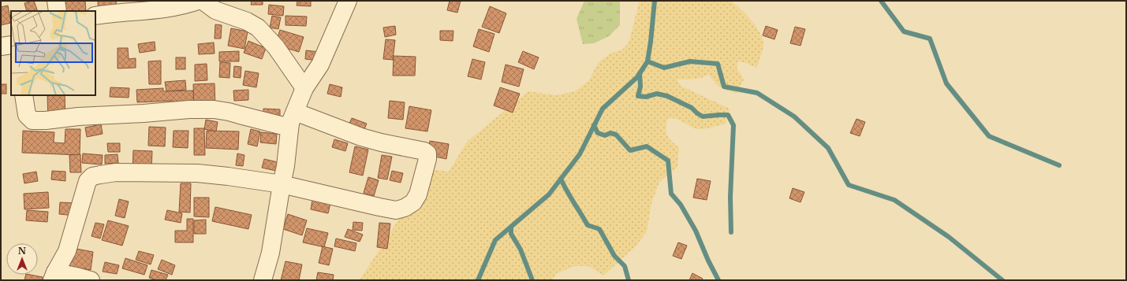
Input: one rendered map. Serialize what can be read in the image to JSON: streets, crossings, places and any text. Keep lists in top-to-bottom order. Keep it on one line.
{"north":"top"}
